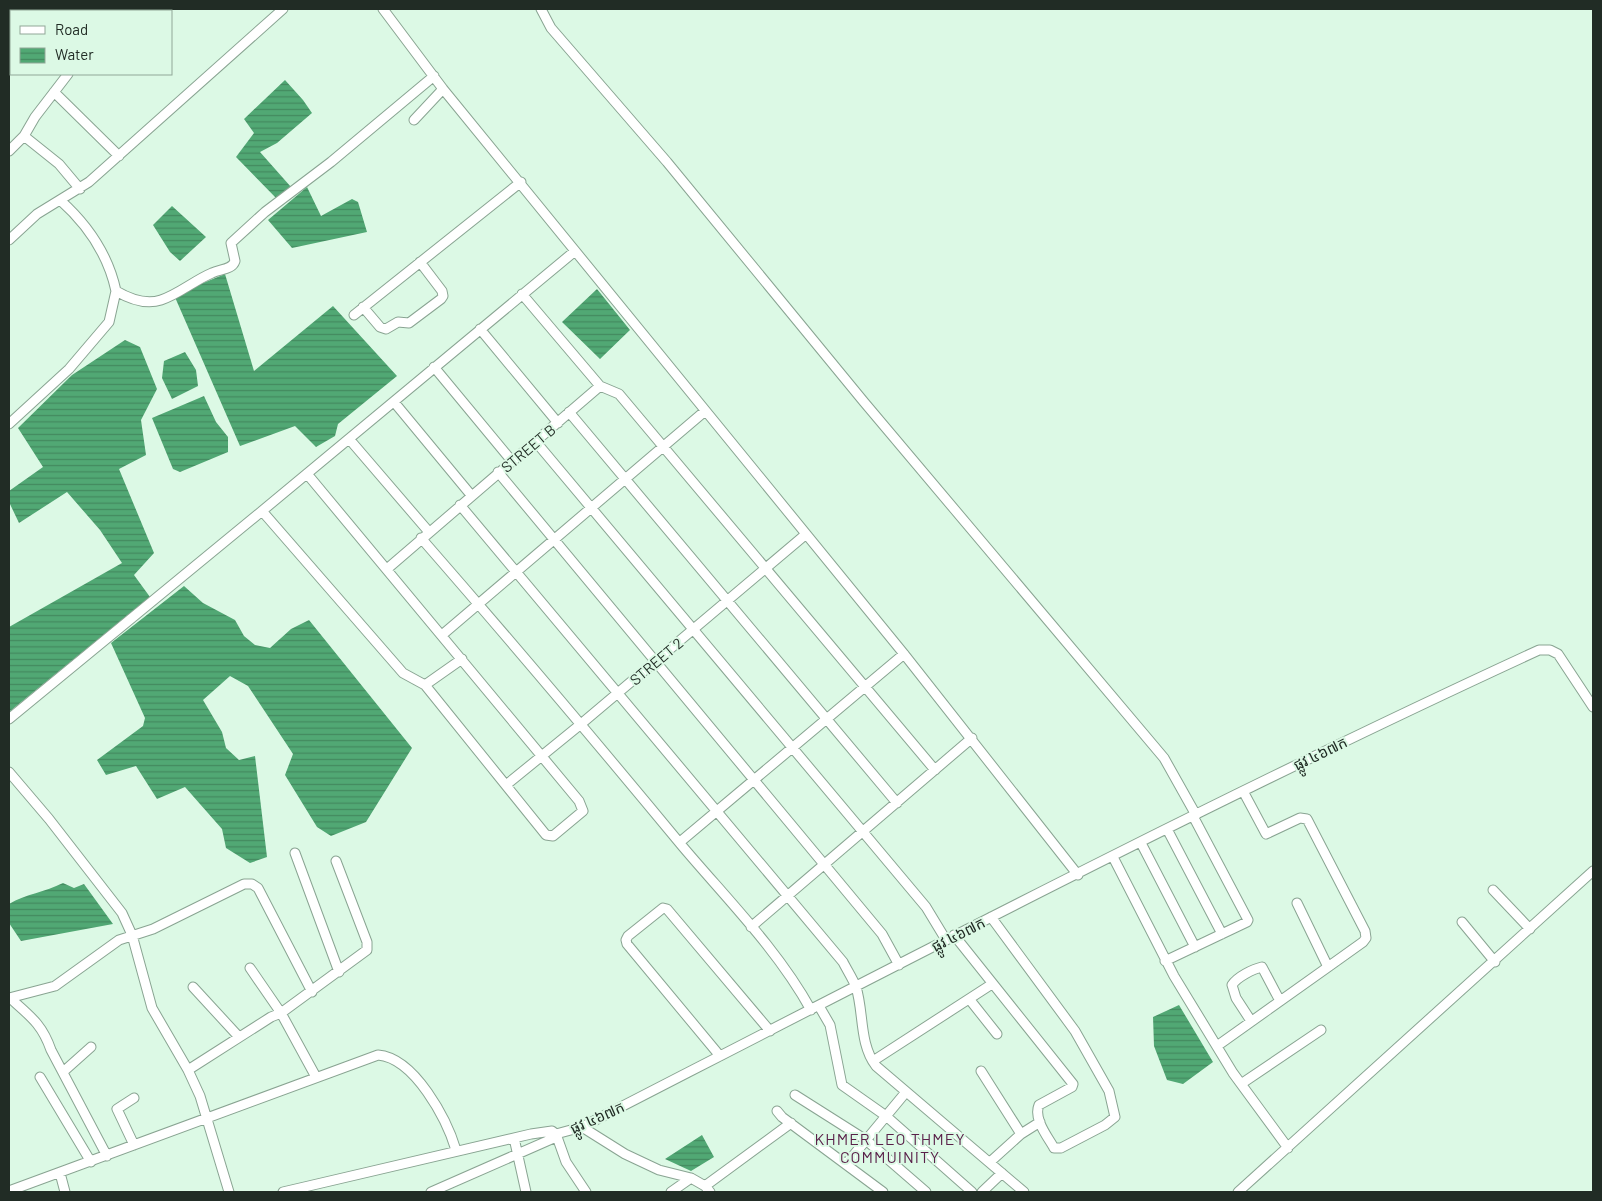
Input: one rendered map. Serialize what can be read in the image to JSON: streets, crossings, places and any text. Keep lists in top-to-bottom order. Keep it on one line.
{"streets":{"street":["STREET B","STREET 2","ផ្លូវ ៤៦៧ក"]},"districts":["KHMER LEO THMEY COMMUINITY"],"legend":["Road","Water"]}
